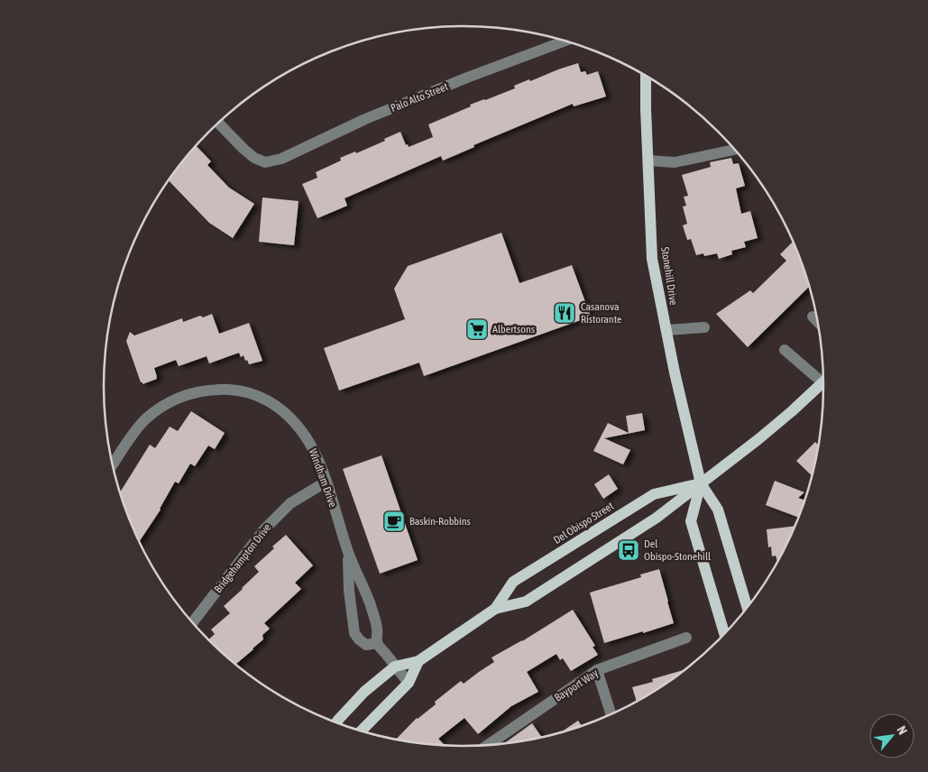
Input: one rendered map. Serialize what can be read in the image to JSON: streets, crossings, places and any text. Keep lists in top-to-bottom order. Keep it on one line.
{"streets":{"main road":["Stonehill Drive","Del Obispo Street"],"street":["Palo Alto Street","Windham Drive","Bridgehampton Drive","Bayport Way"]},"crossings":[["Stonehill Drive","Del Obispo Street"],["Windham Drive","Bridgehampton Drive"]],"places":{"restaurant":["Casanova Ristorante"],"supermarket":["Albertsons"],"cafe":["Baskin-Robbins"],"bus stop":["Del Obispo-Stonehill"]},"north":"top right"}
